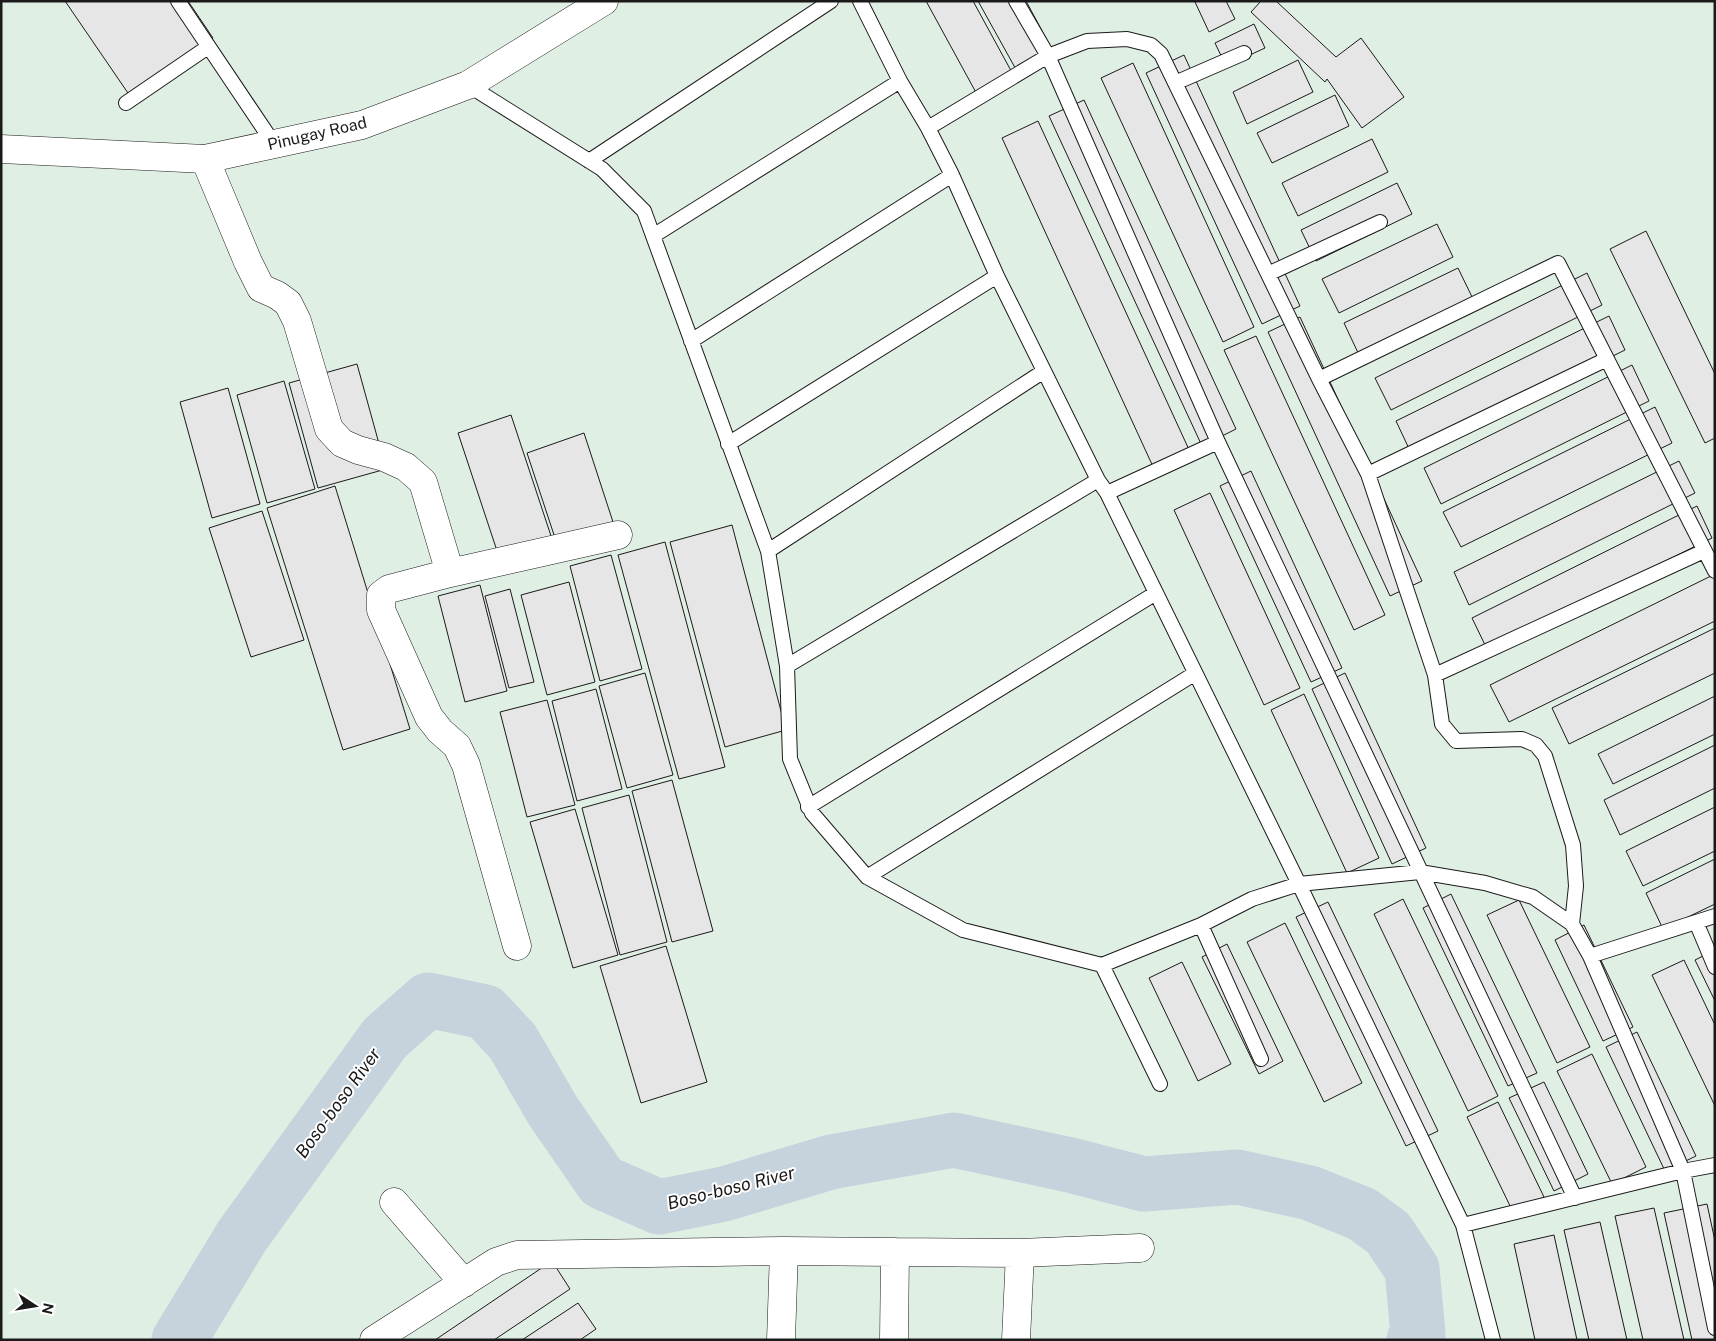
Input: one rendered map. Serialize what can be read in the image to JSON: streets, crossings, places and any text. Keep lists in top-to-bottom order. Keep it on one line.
{"streets":{"street":["Pinugay Road"]},"water":["Boso-boso River"],"north":"right"}
